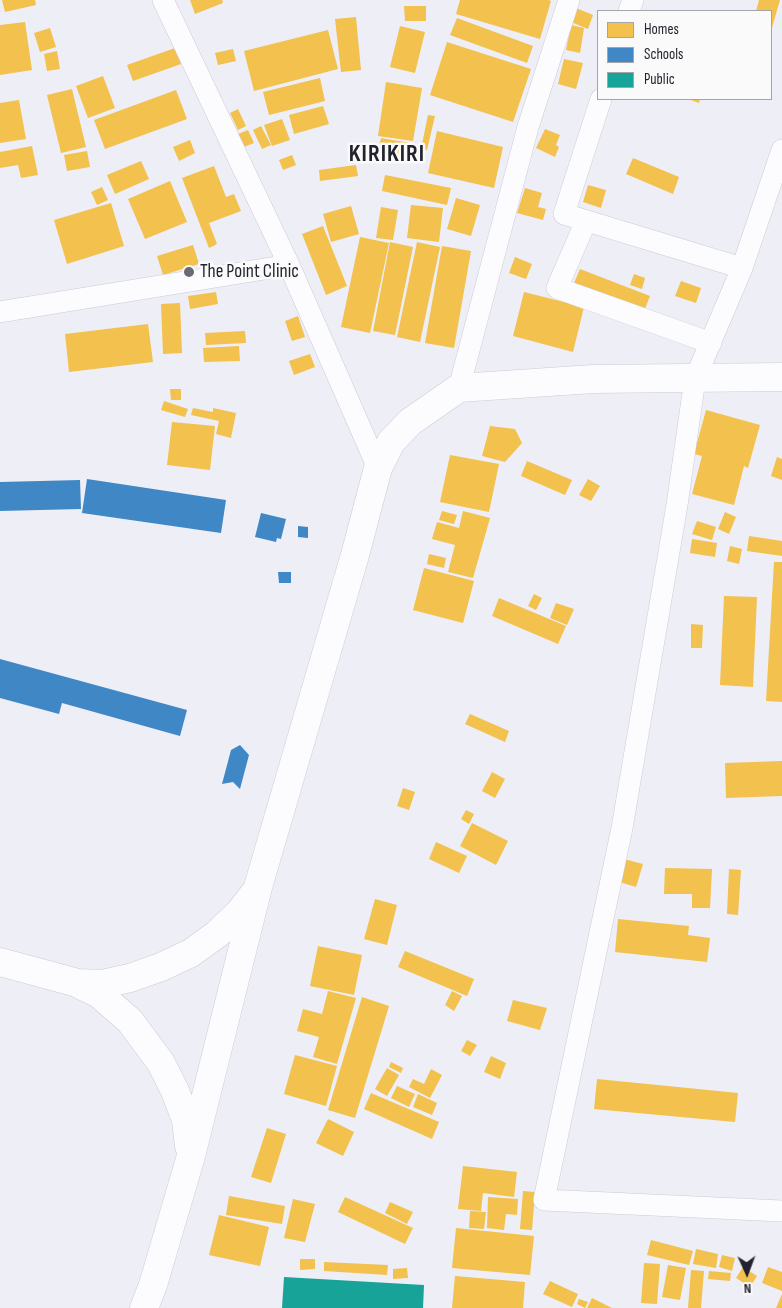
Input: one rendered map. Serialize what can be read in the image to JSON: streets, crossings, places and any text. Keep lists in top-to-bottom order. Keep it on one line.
{"districts":["KIRIKIRI"],"places":["The Point Clinic"],"legend":["Homes","Schools","Public"],"north":"bottom"}
